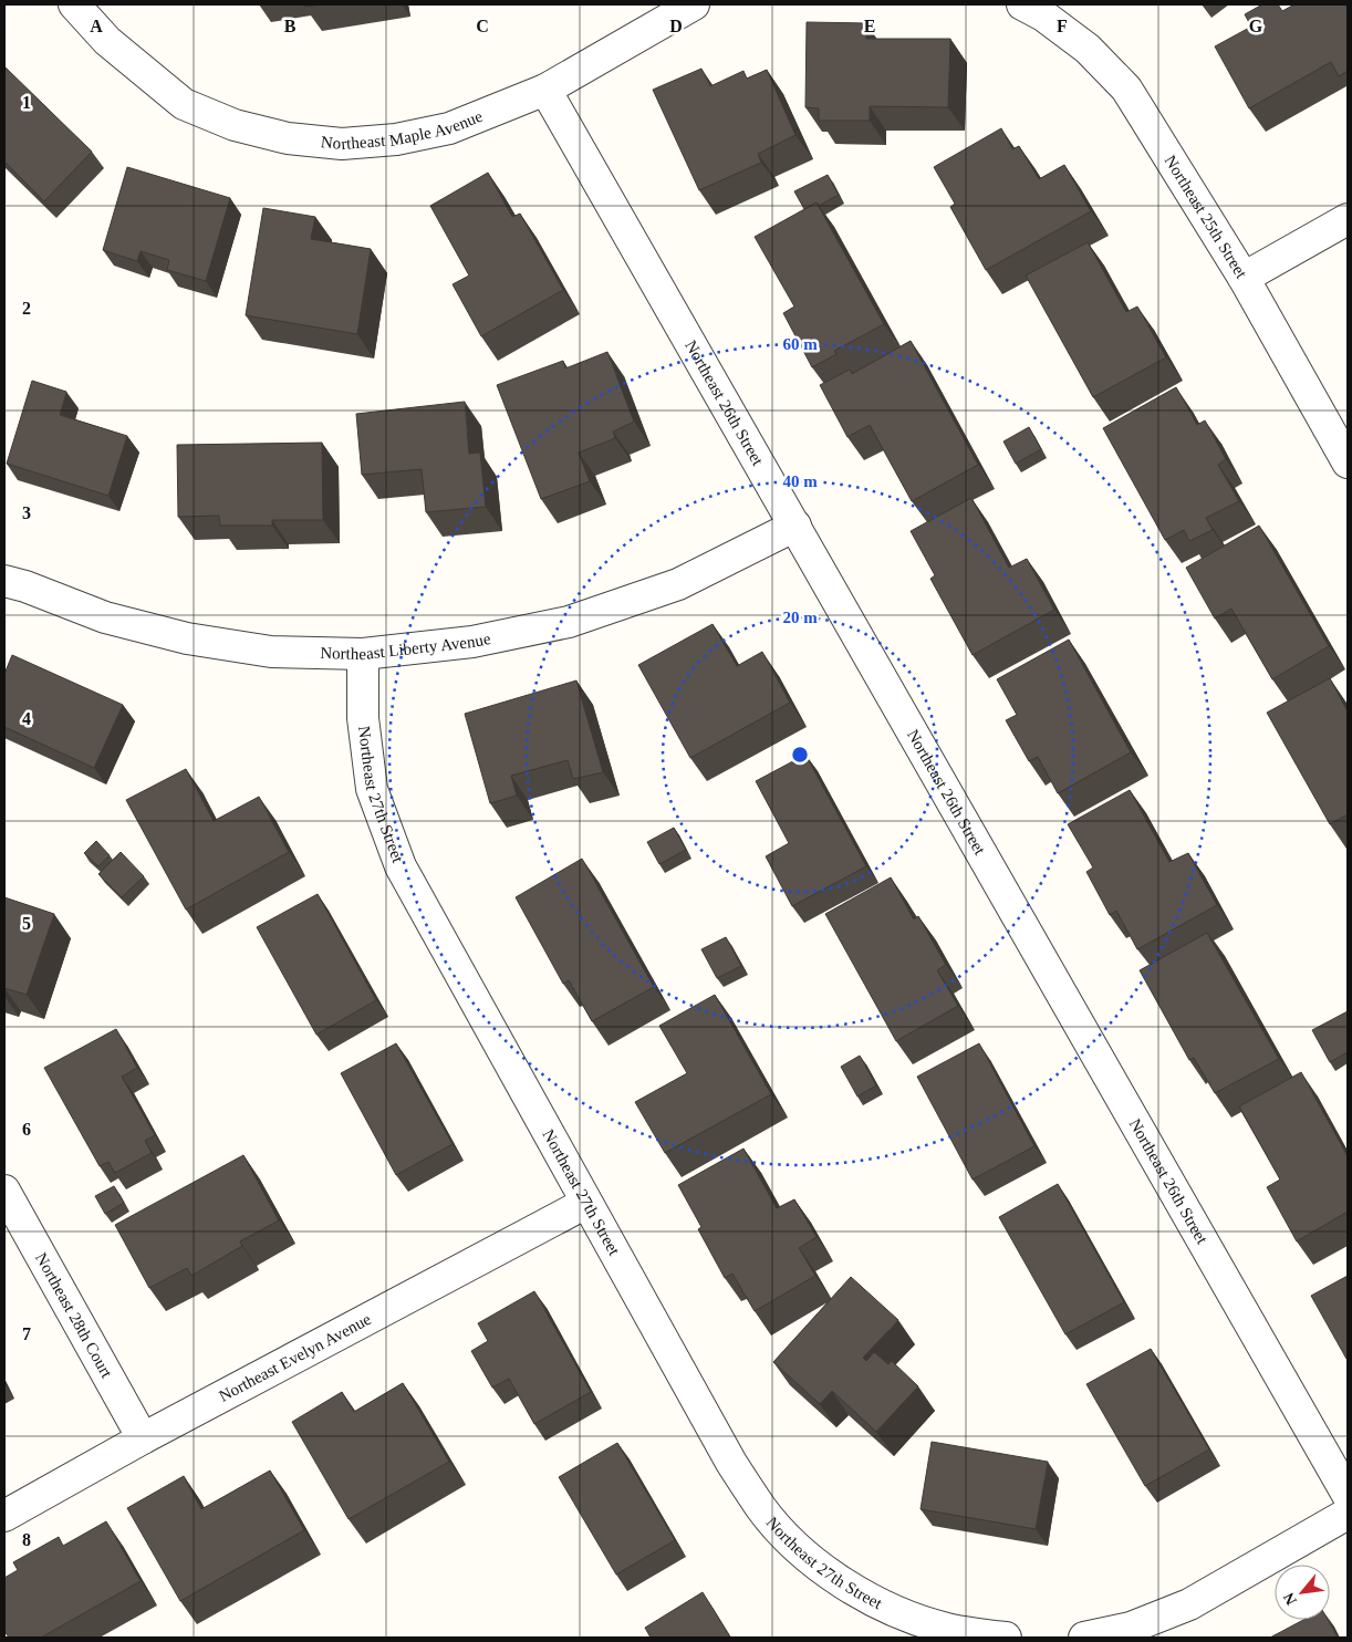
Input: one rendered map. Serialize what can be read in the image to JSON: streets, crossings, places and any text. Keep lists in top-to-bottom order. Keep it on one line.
{"streets":{"street":["Northeast Maple Avenue","Northeast 25th Street","Northeast 26th Street","Northeast Liberty Avenue","Northeast 27th Street","Northeast 28th Court","Northeast Evelyn Avenue"]},"crossings":[["Northeast Maple Avenue","Northeast 26th Street"],["Northeast 26th Street","Northeast Liberty Avenue"],["Northeast Liberty Avenue","Northeast 27th Street"],["Northeast 27th Street","Northeast Evelyn Avenue"],["Northeast 28th Court","Northeast Evelyn Avenue"]],"north":"bottom left","grid":{"columns":["A","B","C","D","E","F","G"],"rows":["1","2","3","4","5","6","7","8"]},"rings":["60 m","40 m","20 m"]}
